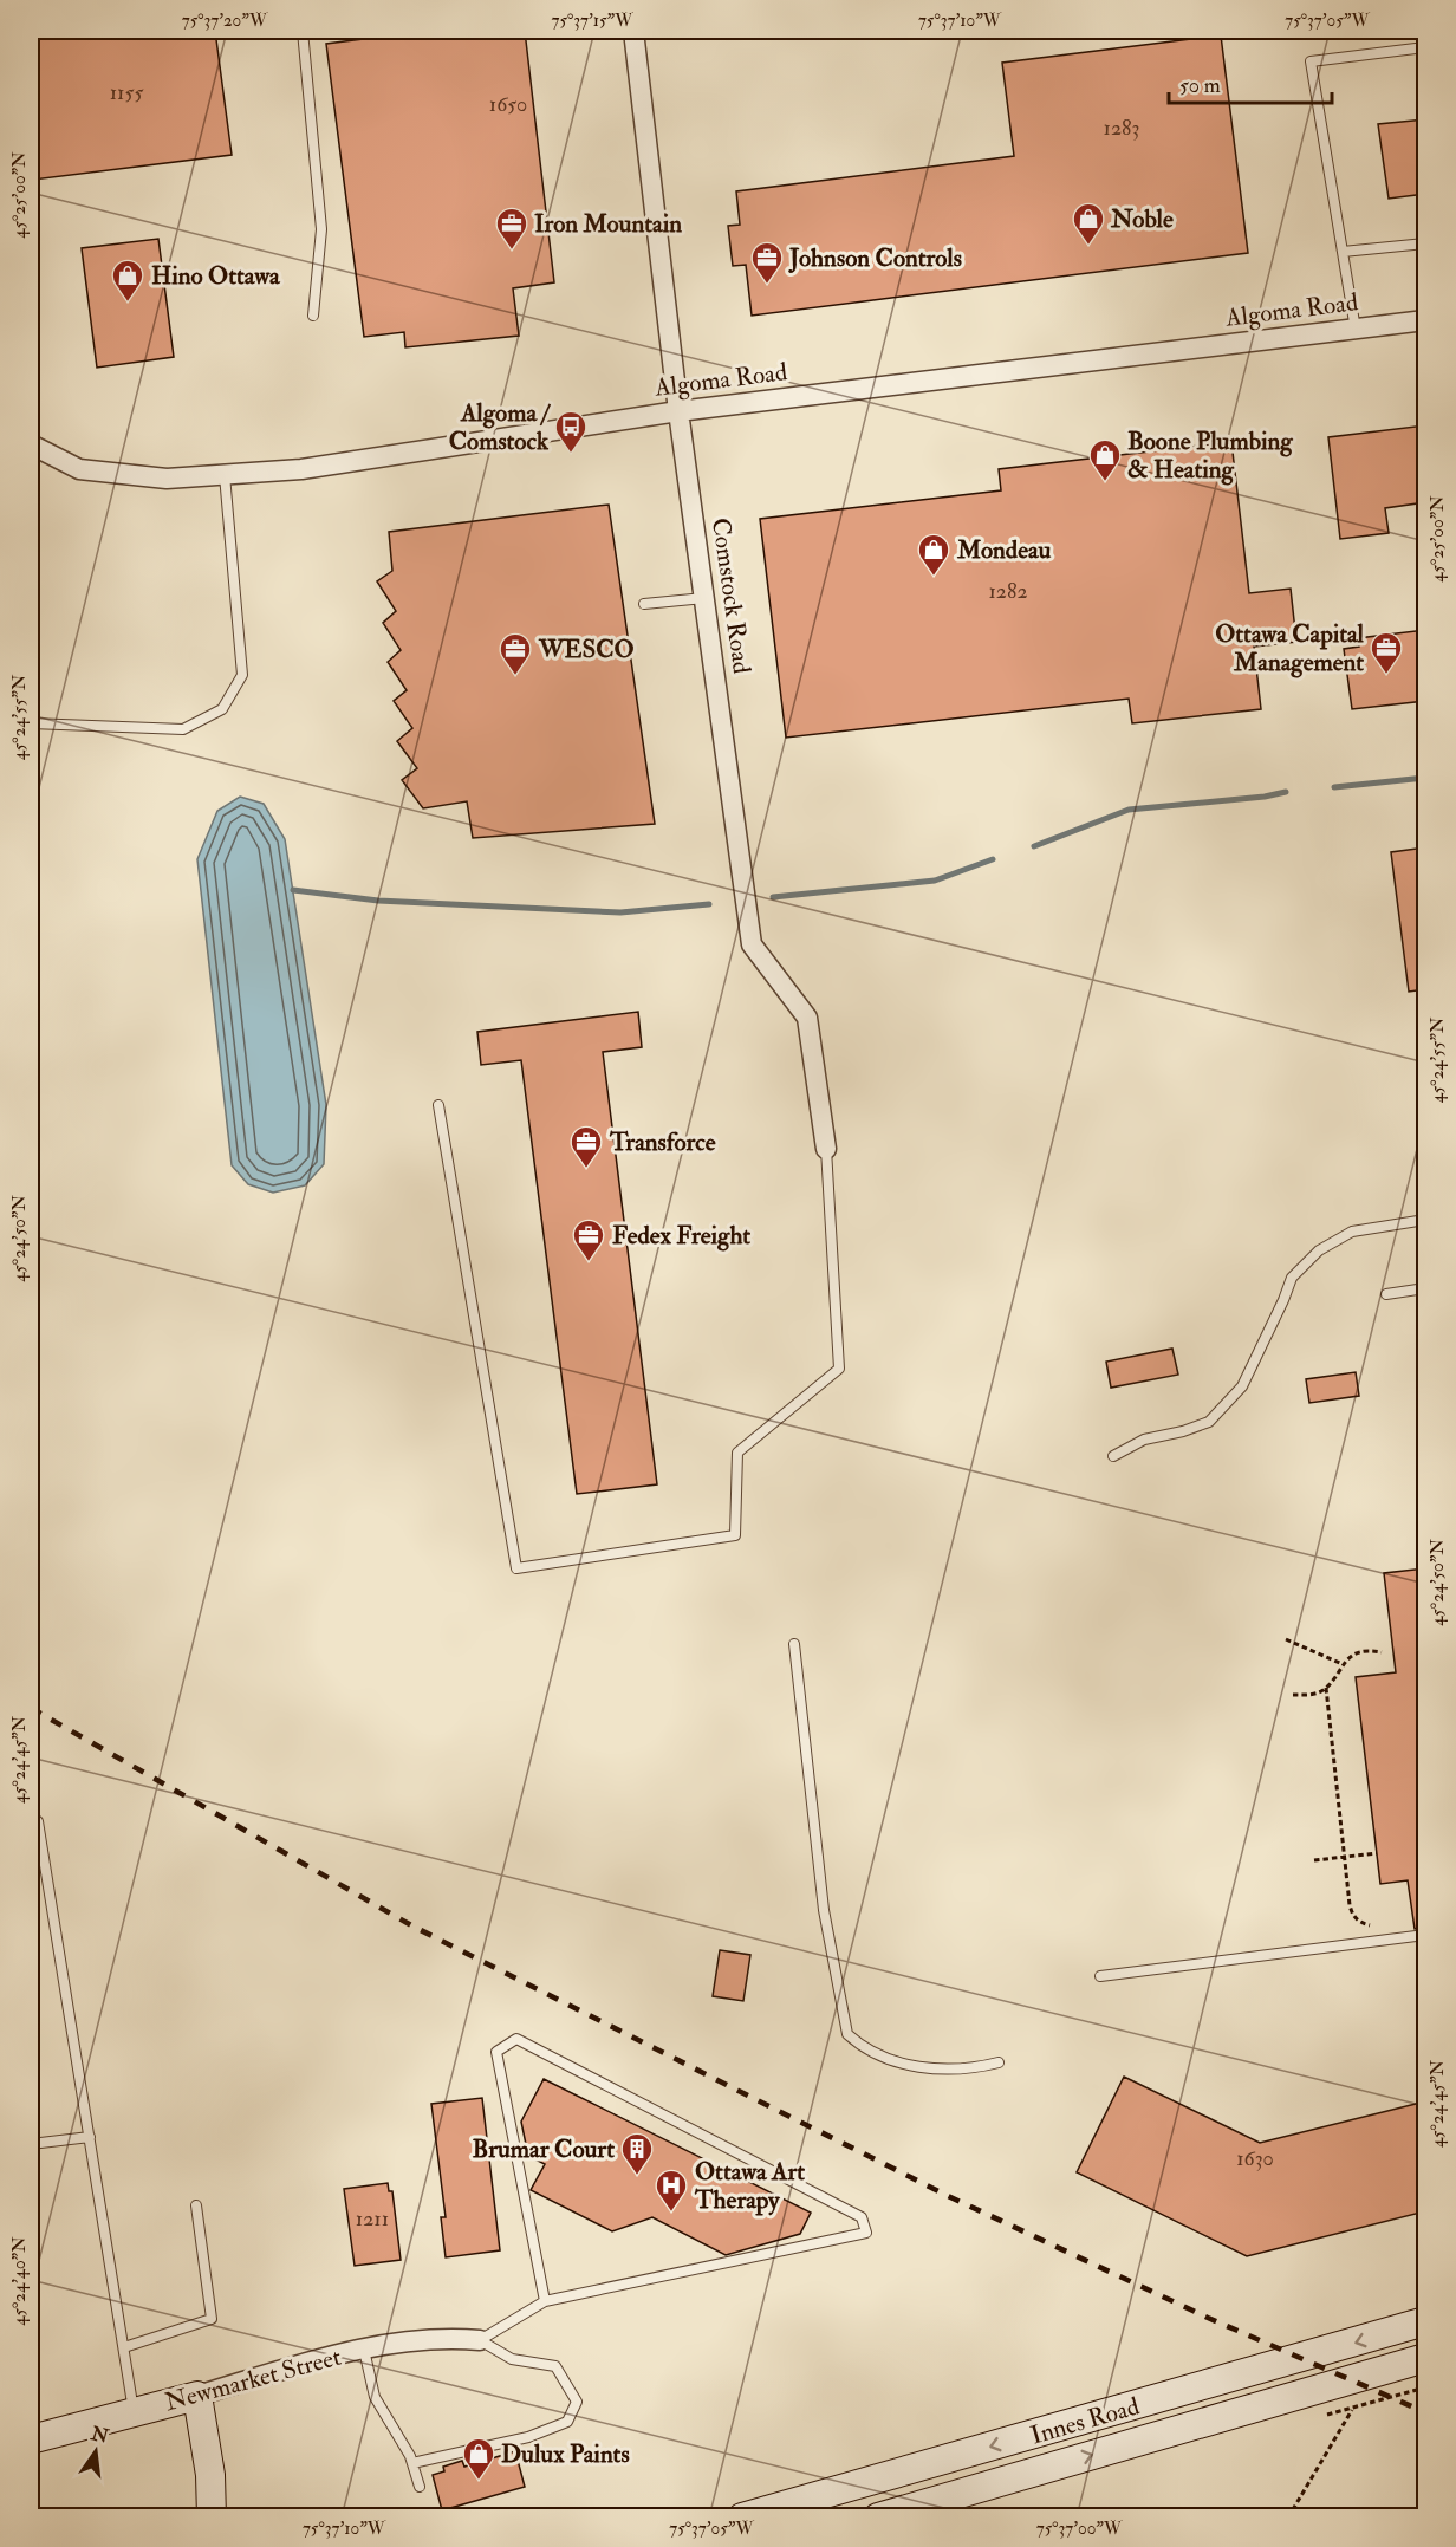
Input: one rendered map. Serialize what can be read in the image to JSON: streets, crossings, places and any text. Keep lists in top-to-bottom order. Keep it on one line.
{"streets":{"main road":["Newmarket Street","Innes Road"],"street":["Algoma Road","Comstock Road"]},"crossings":[["Algoma Road","Comstock Road"]],"places":{"shop":["Noble","Hino Ottawa","Boone Plumbing & Heating","Mondeau","Dulux Paints"],"office":["Iron Mountain","Johnson Controls","Ottawa Capital Management","WESCO","Transforce","Fedex Freight"],"bus stop":["Algoma / Comstock"],"building":["Brumar Court"],"hospital":["Ottawa Art Therapy"]},"house_numbers":["1155","1650","1283","1282","1630","1211"],"scale_bar":"50 m","north":"top","coordinates":["75°37'20\"W","75°37'15\"W","75°37'10\"W","75°37'05\"W","45°25'00\"N","45°24'55\"N","45°24'50\"N","45°24'45\"N","45°24'40\"N","75°37'00\"W"]}
